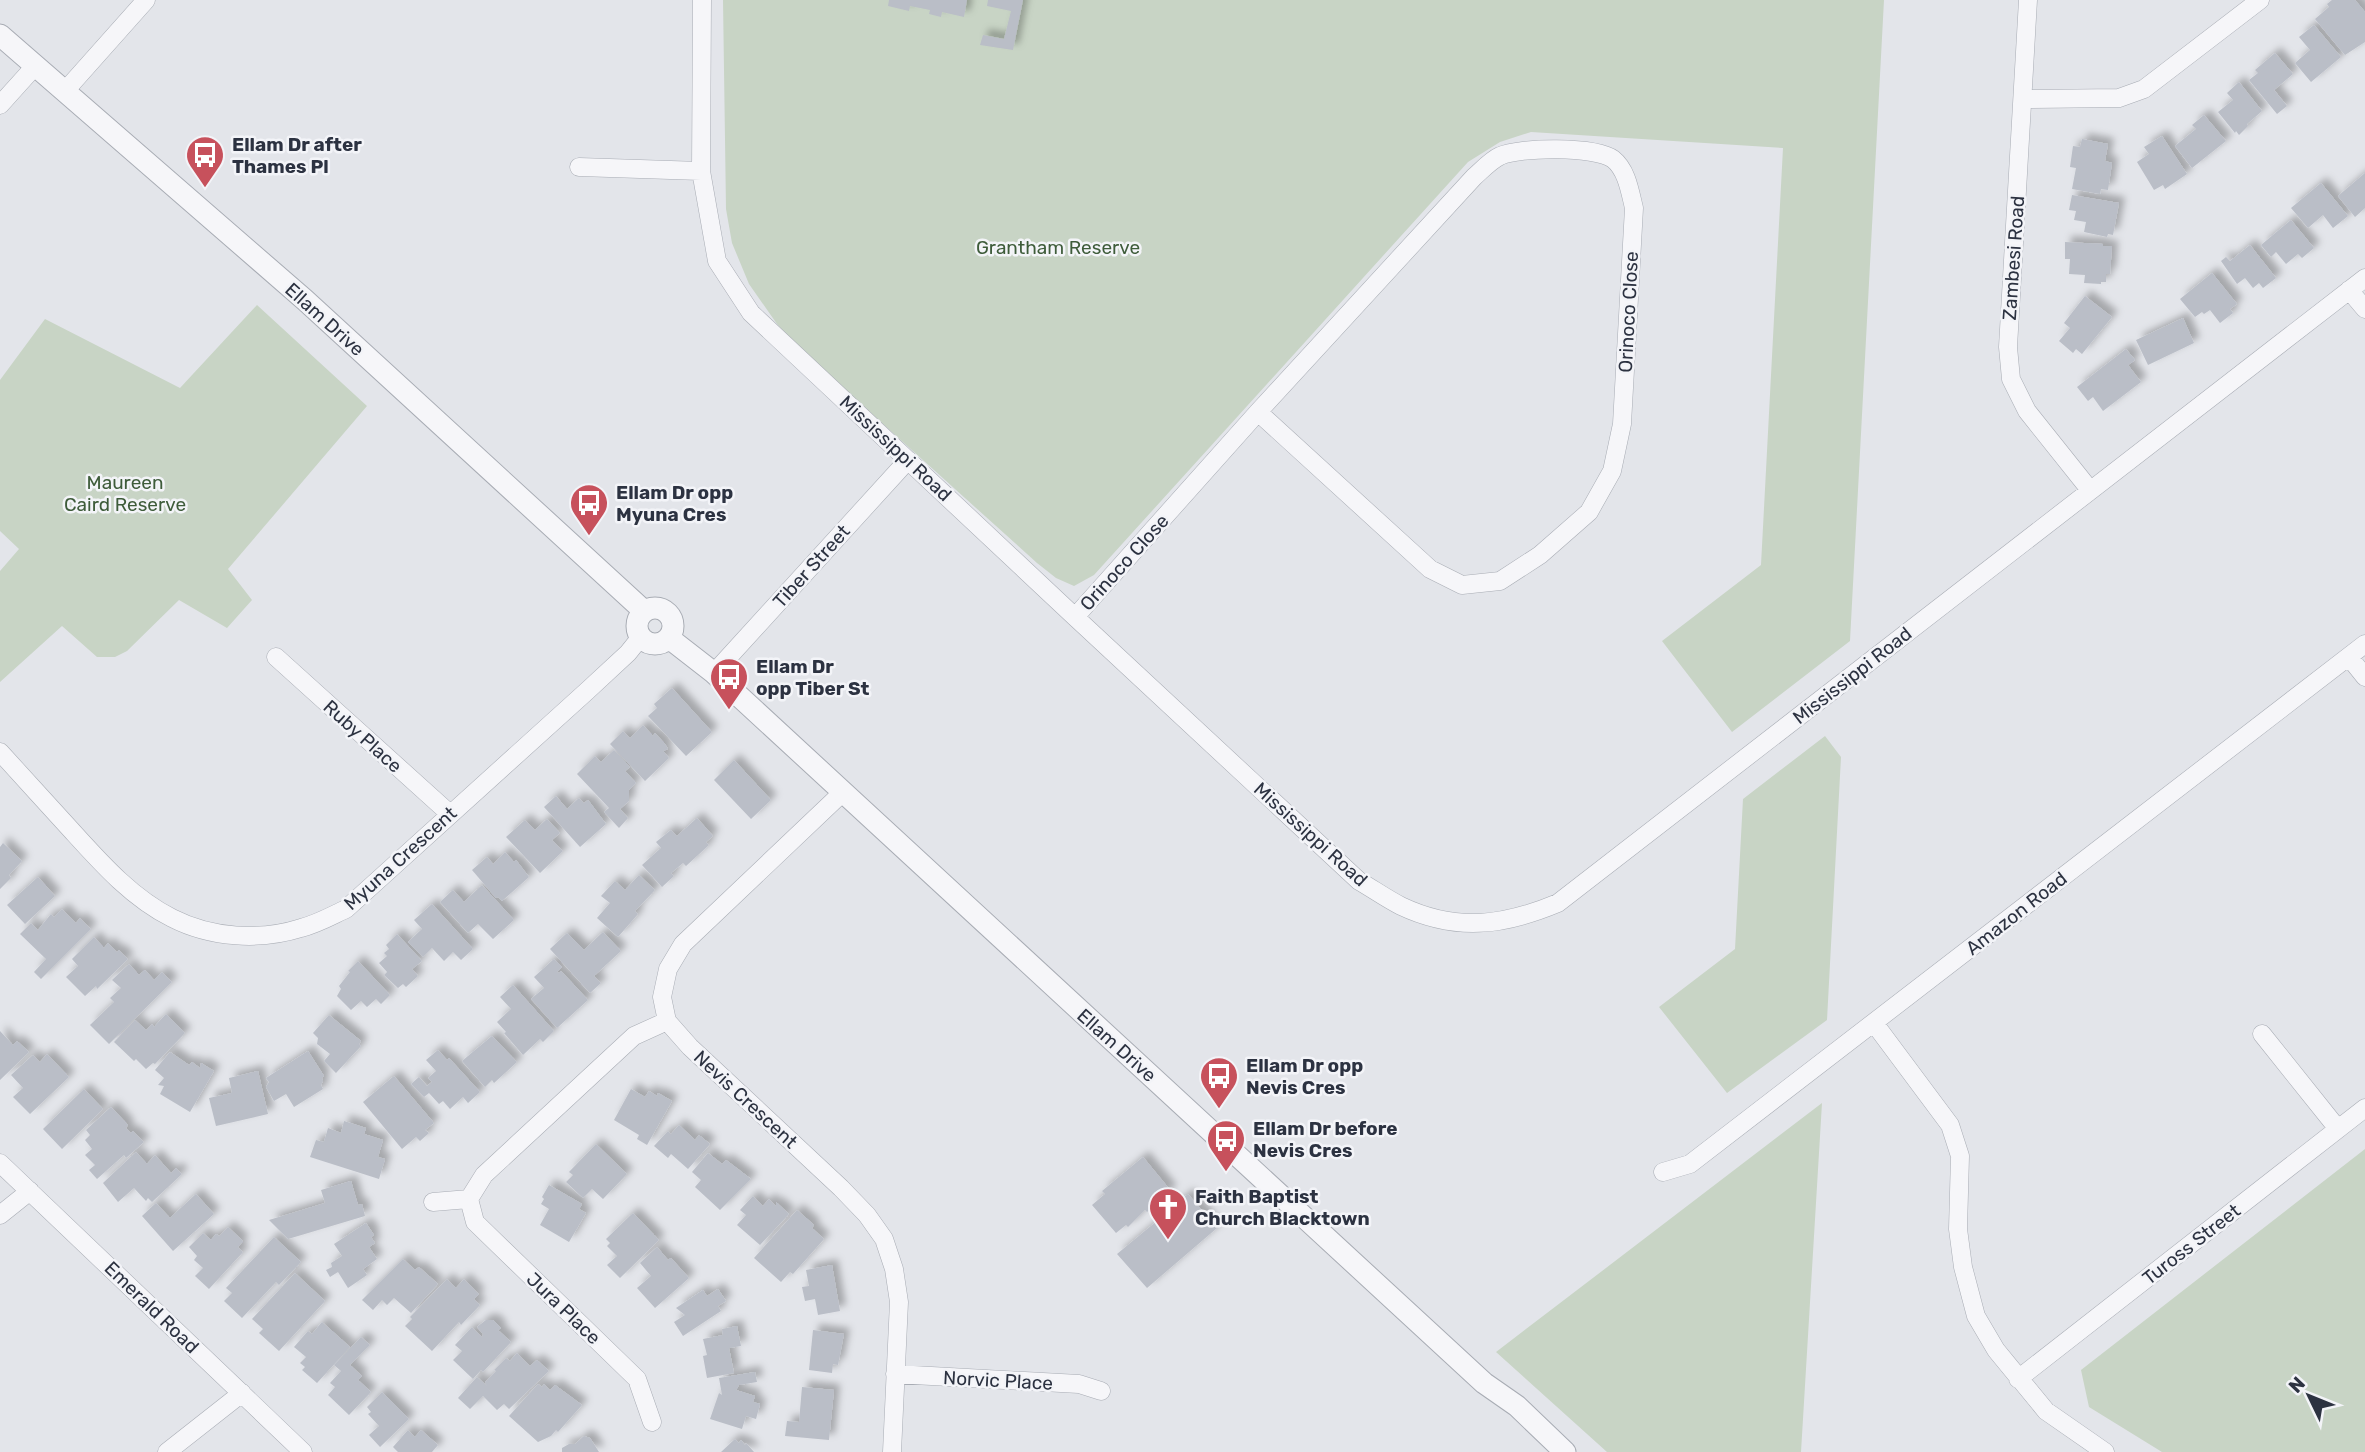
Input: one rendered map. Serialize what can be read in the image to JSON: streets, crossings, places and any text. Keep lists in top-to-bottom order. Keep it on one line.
{"streets":{"street":["Zambesi Road","Orinoco Close","Ellam Drive","Mississippi Road","Tiber Street","Ruby Place","Myuna Crescent","Amazon Road","Nevis Crescent","Tuross Street","Emerald Road","Jura Place","Norvic Place"]},"crossings":[["Zambesi Road","Mississippi Road"],["Orinoco Close","Mississippi Road"],["Ellam Drive","Tiber Street"],["Ellam Drive","Myuna Crescent"],["Mississippi Road","Tiber Street"],["Ruby Place","Myuna Crescent"],["Nevis Crescent","Norvic Place"]],"parks":["Grantham Reserve","Maureen Caird Reserve"],"places":{"bus stop":["Ellam Dr after Thames Pl","Ellam Dr opp Myuna Cres","Ellam Dr opp Tiber St","Ellam Dr opp Nevis Cres","Ellam Dr before Nevis Cres"],"church":["Faith Baptist Church Blacktown"]},"north":"top left"}
